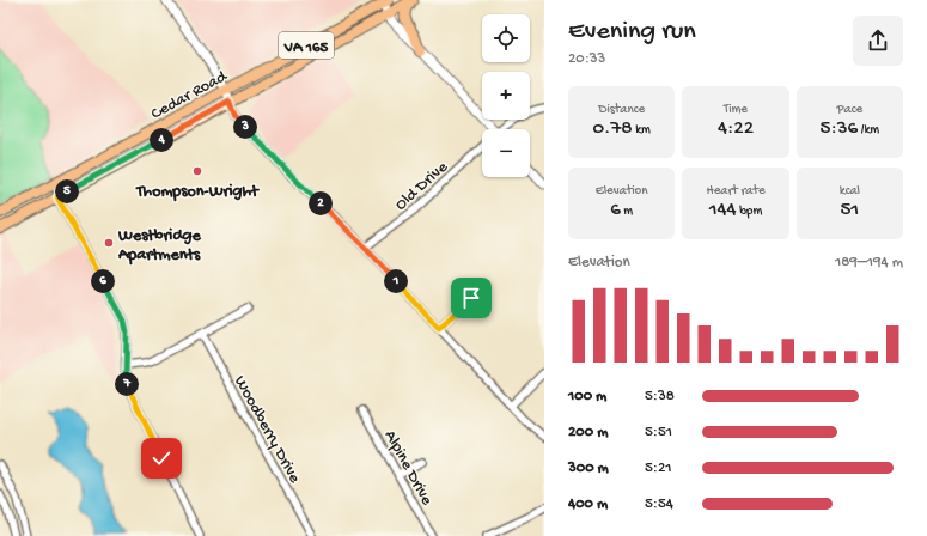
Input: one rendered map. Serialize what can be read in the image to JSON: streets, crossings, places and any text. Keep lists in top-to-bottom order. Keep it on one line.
{"streets":{"main road":["VA 165","Cedar Road"],"street":["Old Drive","Woodberry Drive","Alpine Drive"]},"places":["Thompson-Wright","Westbridge Apartments"],"page":{"heading":["Evening run","20:33"],"map_buttons":["+","−"],"stats":[["Distance","0.78 km"],["Time","4:22"],["Pace","5:36 /km"],["Elevation","6 m"],["Heart rate","144 bpm"],["kcal","51"]],"pins":["3","4","5","2","1","6","7"],"chart":["Elevation","189–194 m"],"list":[{"name":"100 m","note":"5:38"},{"name":"200 m","note":"5:51"},{"name":"300 m","note":"5:21"},{"name":"400 m","note":"5:54"}]}}
